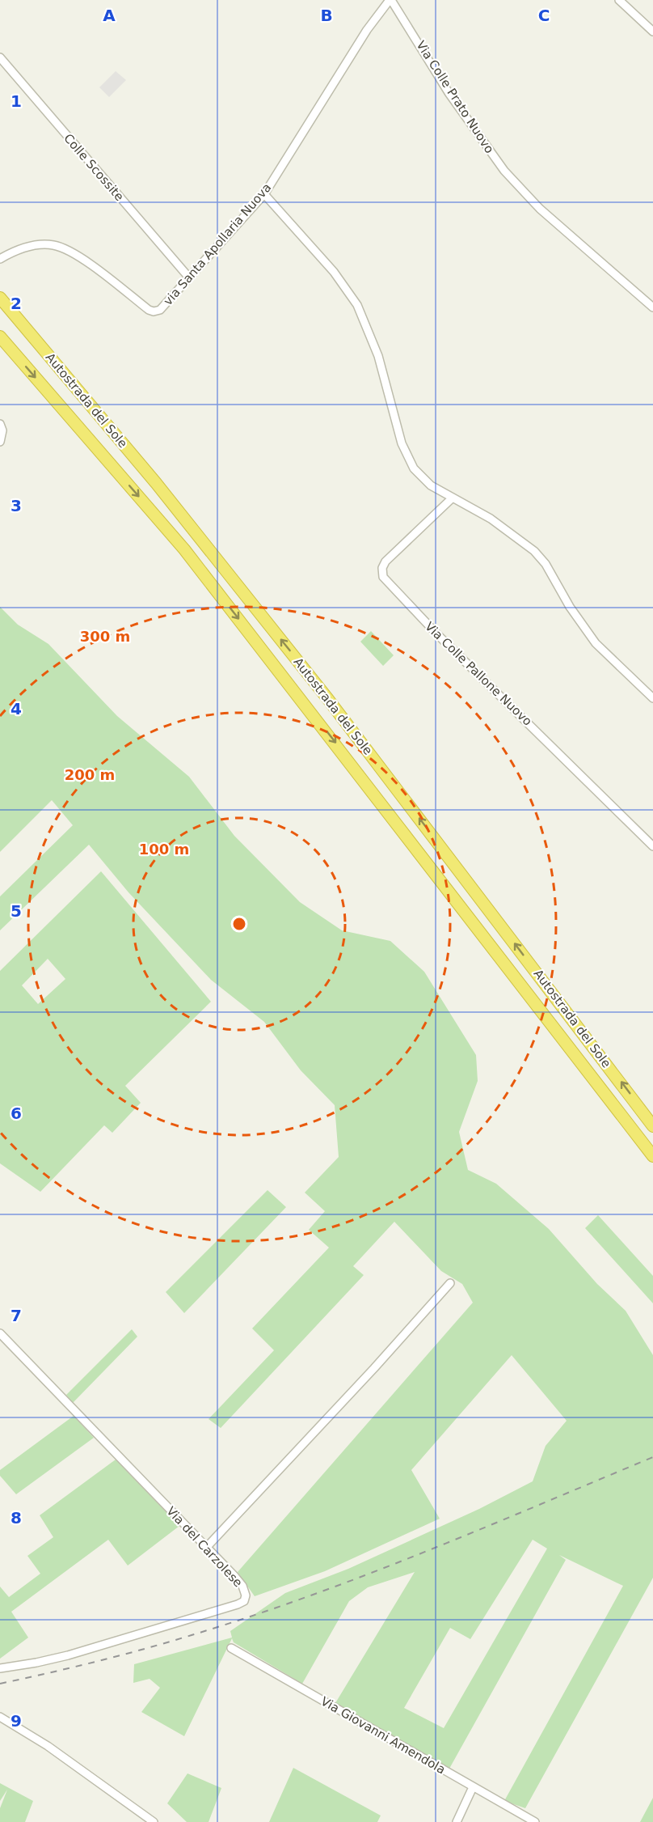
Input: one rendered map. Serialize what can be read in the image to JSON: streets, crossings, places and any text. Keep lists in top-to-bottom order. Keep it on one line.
{"streets":{"highway":["Autostrada del Sole"],"street":["Via Colle Prato Nuovo","Colle Scossite","via Santa Apollaria Nuova","Via Colle Pallone Nuovo","Via del Carzolese","Via Giovanni Amendola"]},"crossings":[["Via Colle Prato Nuovo","via Santa Apollaria Nuova"],["Colle Scossite","via Santa Apollaria Nuova"]],"grid":{"columns":["A","B","C"],"rows":["1","2","3","4","5","6","7","8","9"]},"rings":["300 m","200 m","100 m"]}
